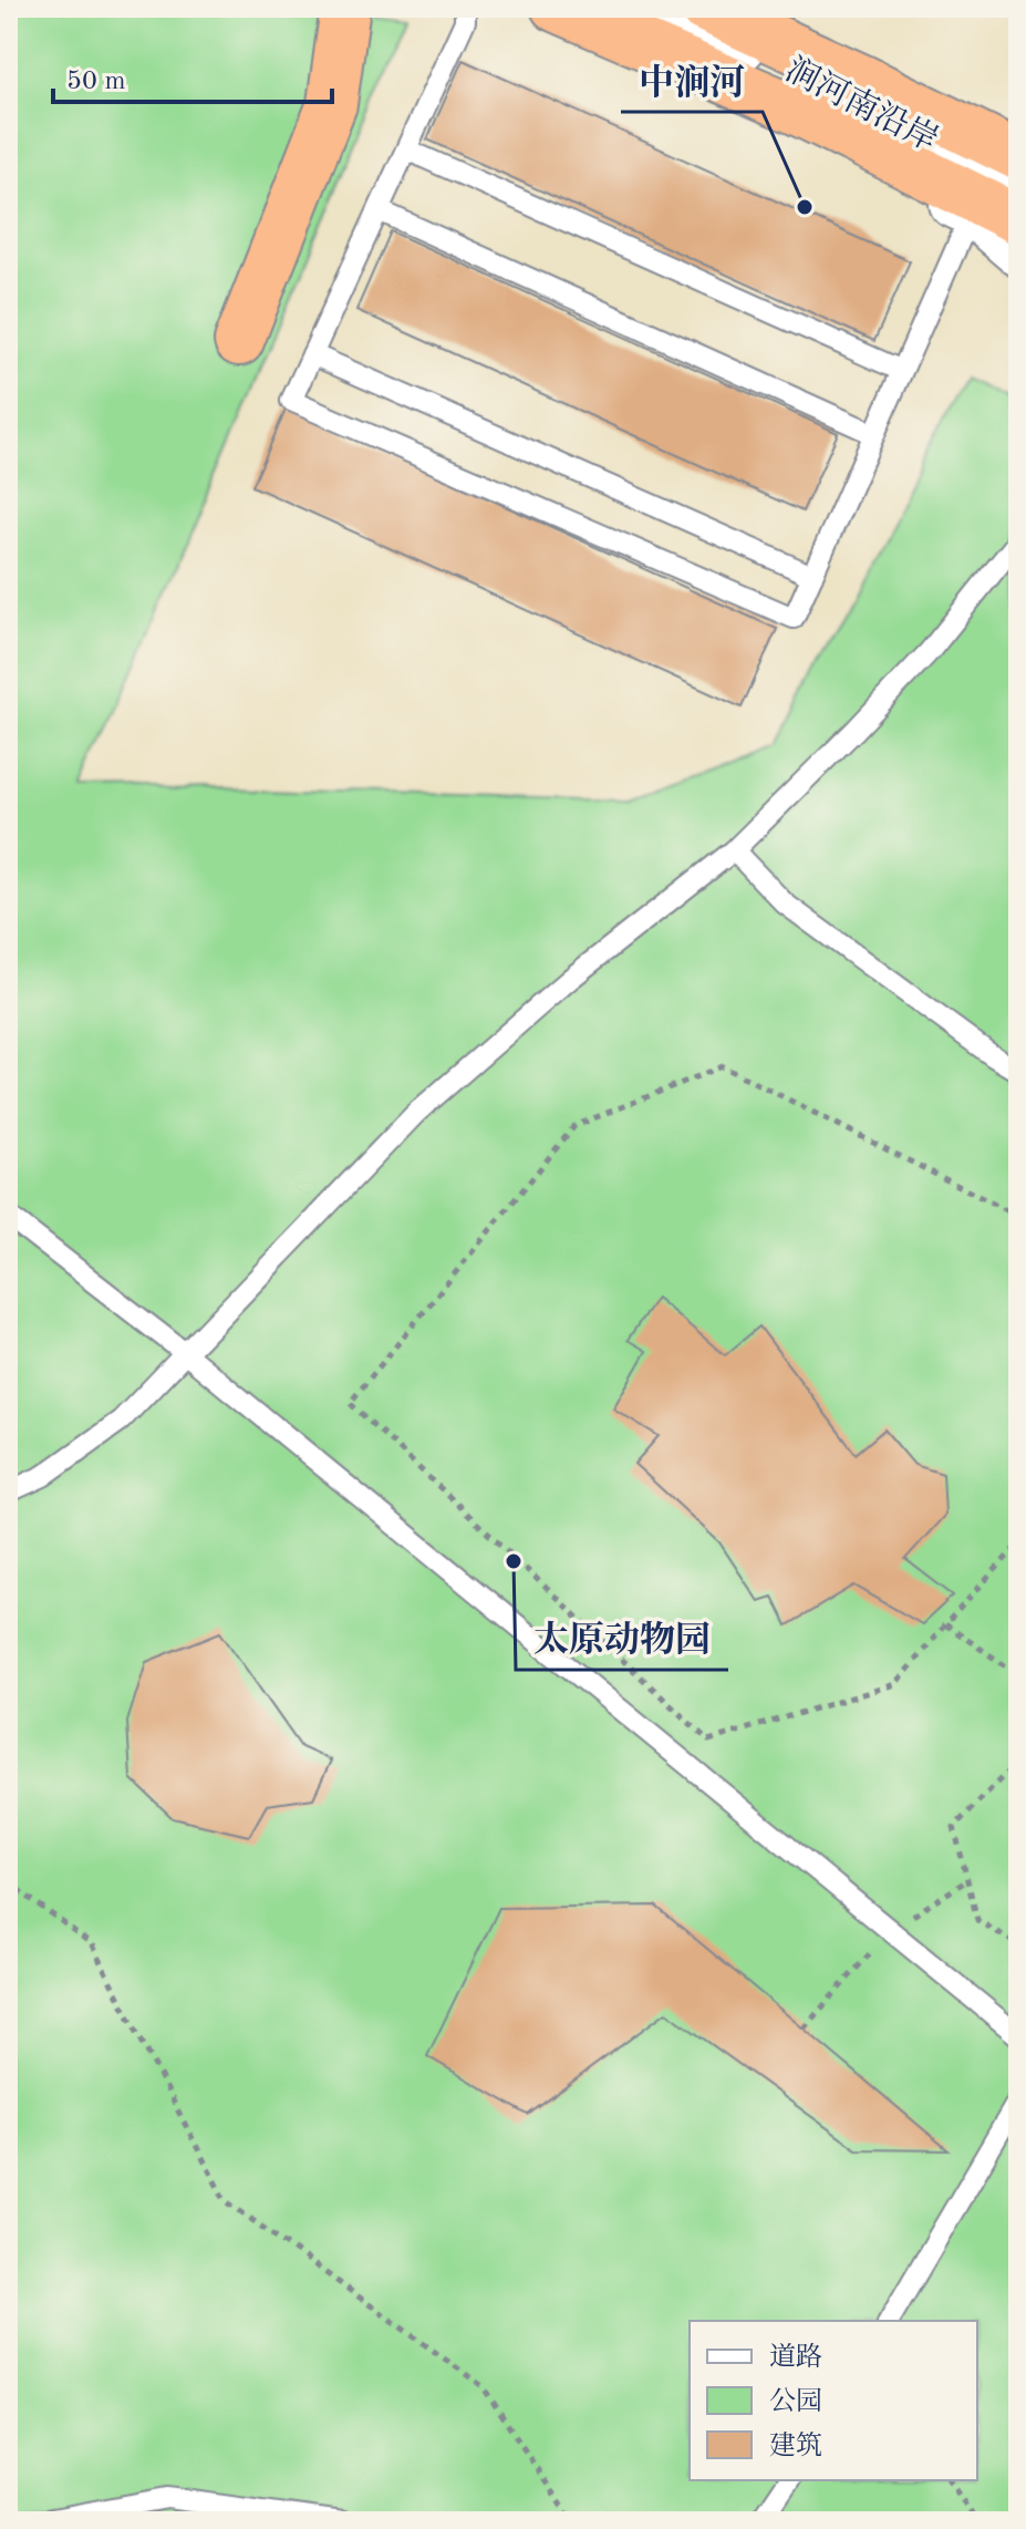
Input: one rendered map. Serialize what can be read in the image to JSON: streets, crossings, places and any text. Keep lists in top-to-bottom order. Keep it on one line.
{"streets":{"street":["涧河南沿岸"]},"places":["中涧河","太原动物园"],"legend":["道路","公园","建筑"],"scale_bar":"50 m"}
